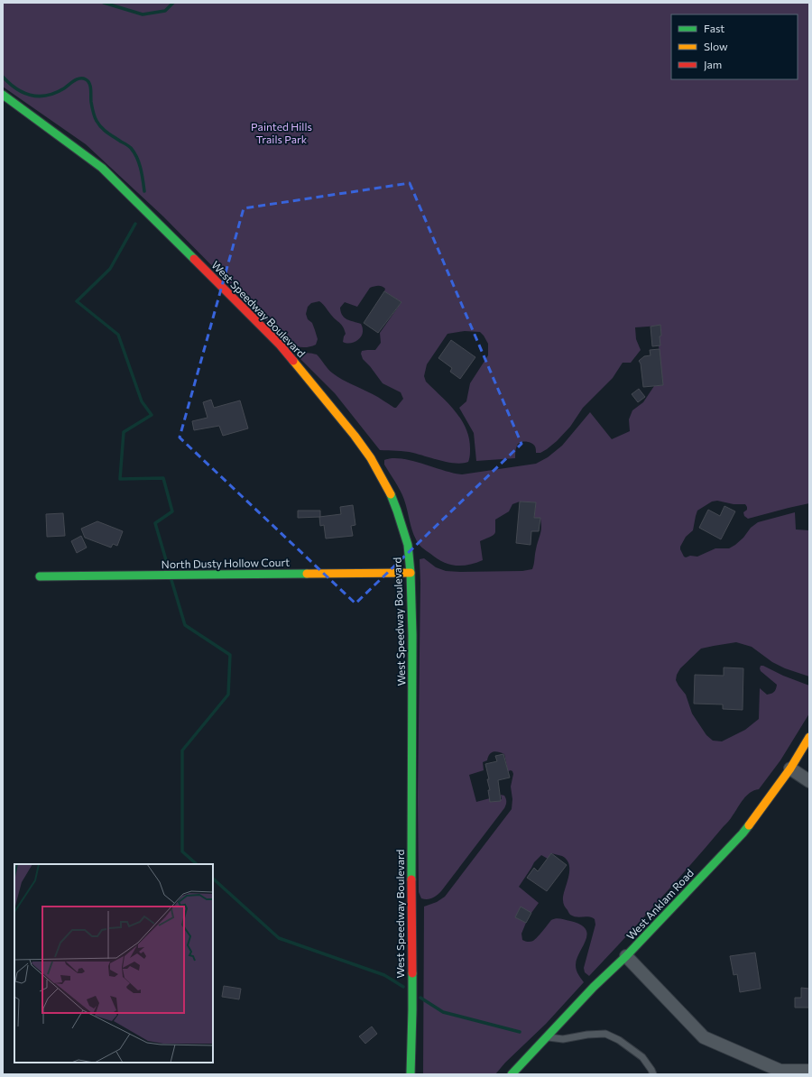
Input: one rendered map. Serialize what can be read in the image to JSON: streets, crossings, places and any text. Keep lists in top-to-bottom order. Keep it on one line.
{"streets":{"main road":["West Speedway Boulevard","North Dusty Hollow Court","West Anklam Road"]},"crossings":[["West Speedway Boulevard","North Dusty Hollow Court"]],"parks":["Painted Hills Trails Park"],"legend":["Fast","Slow","Jam"]}
